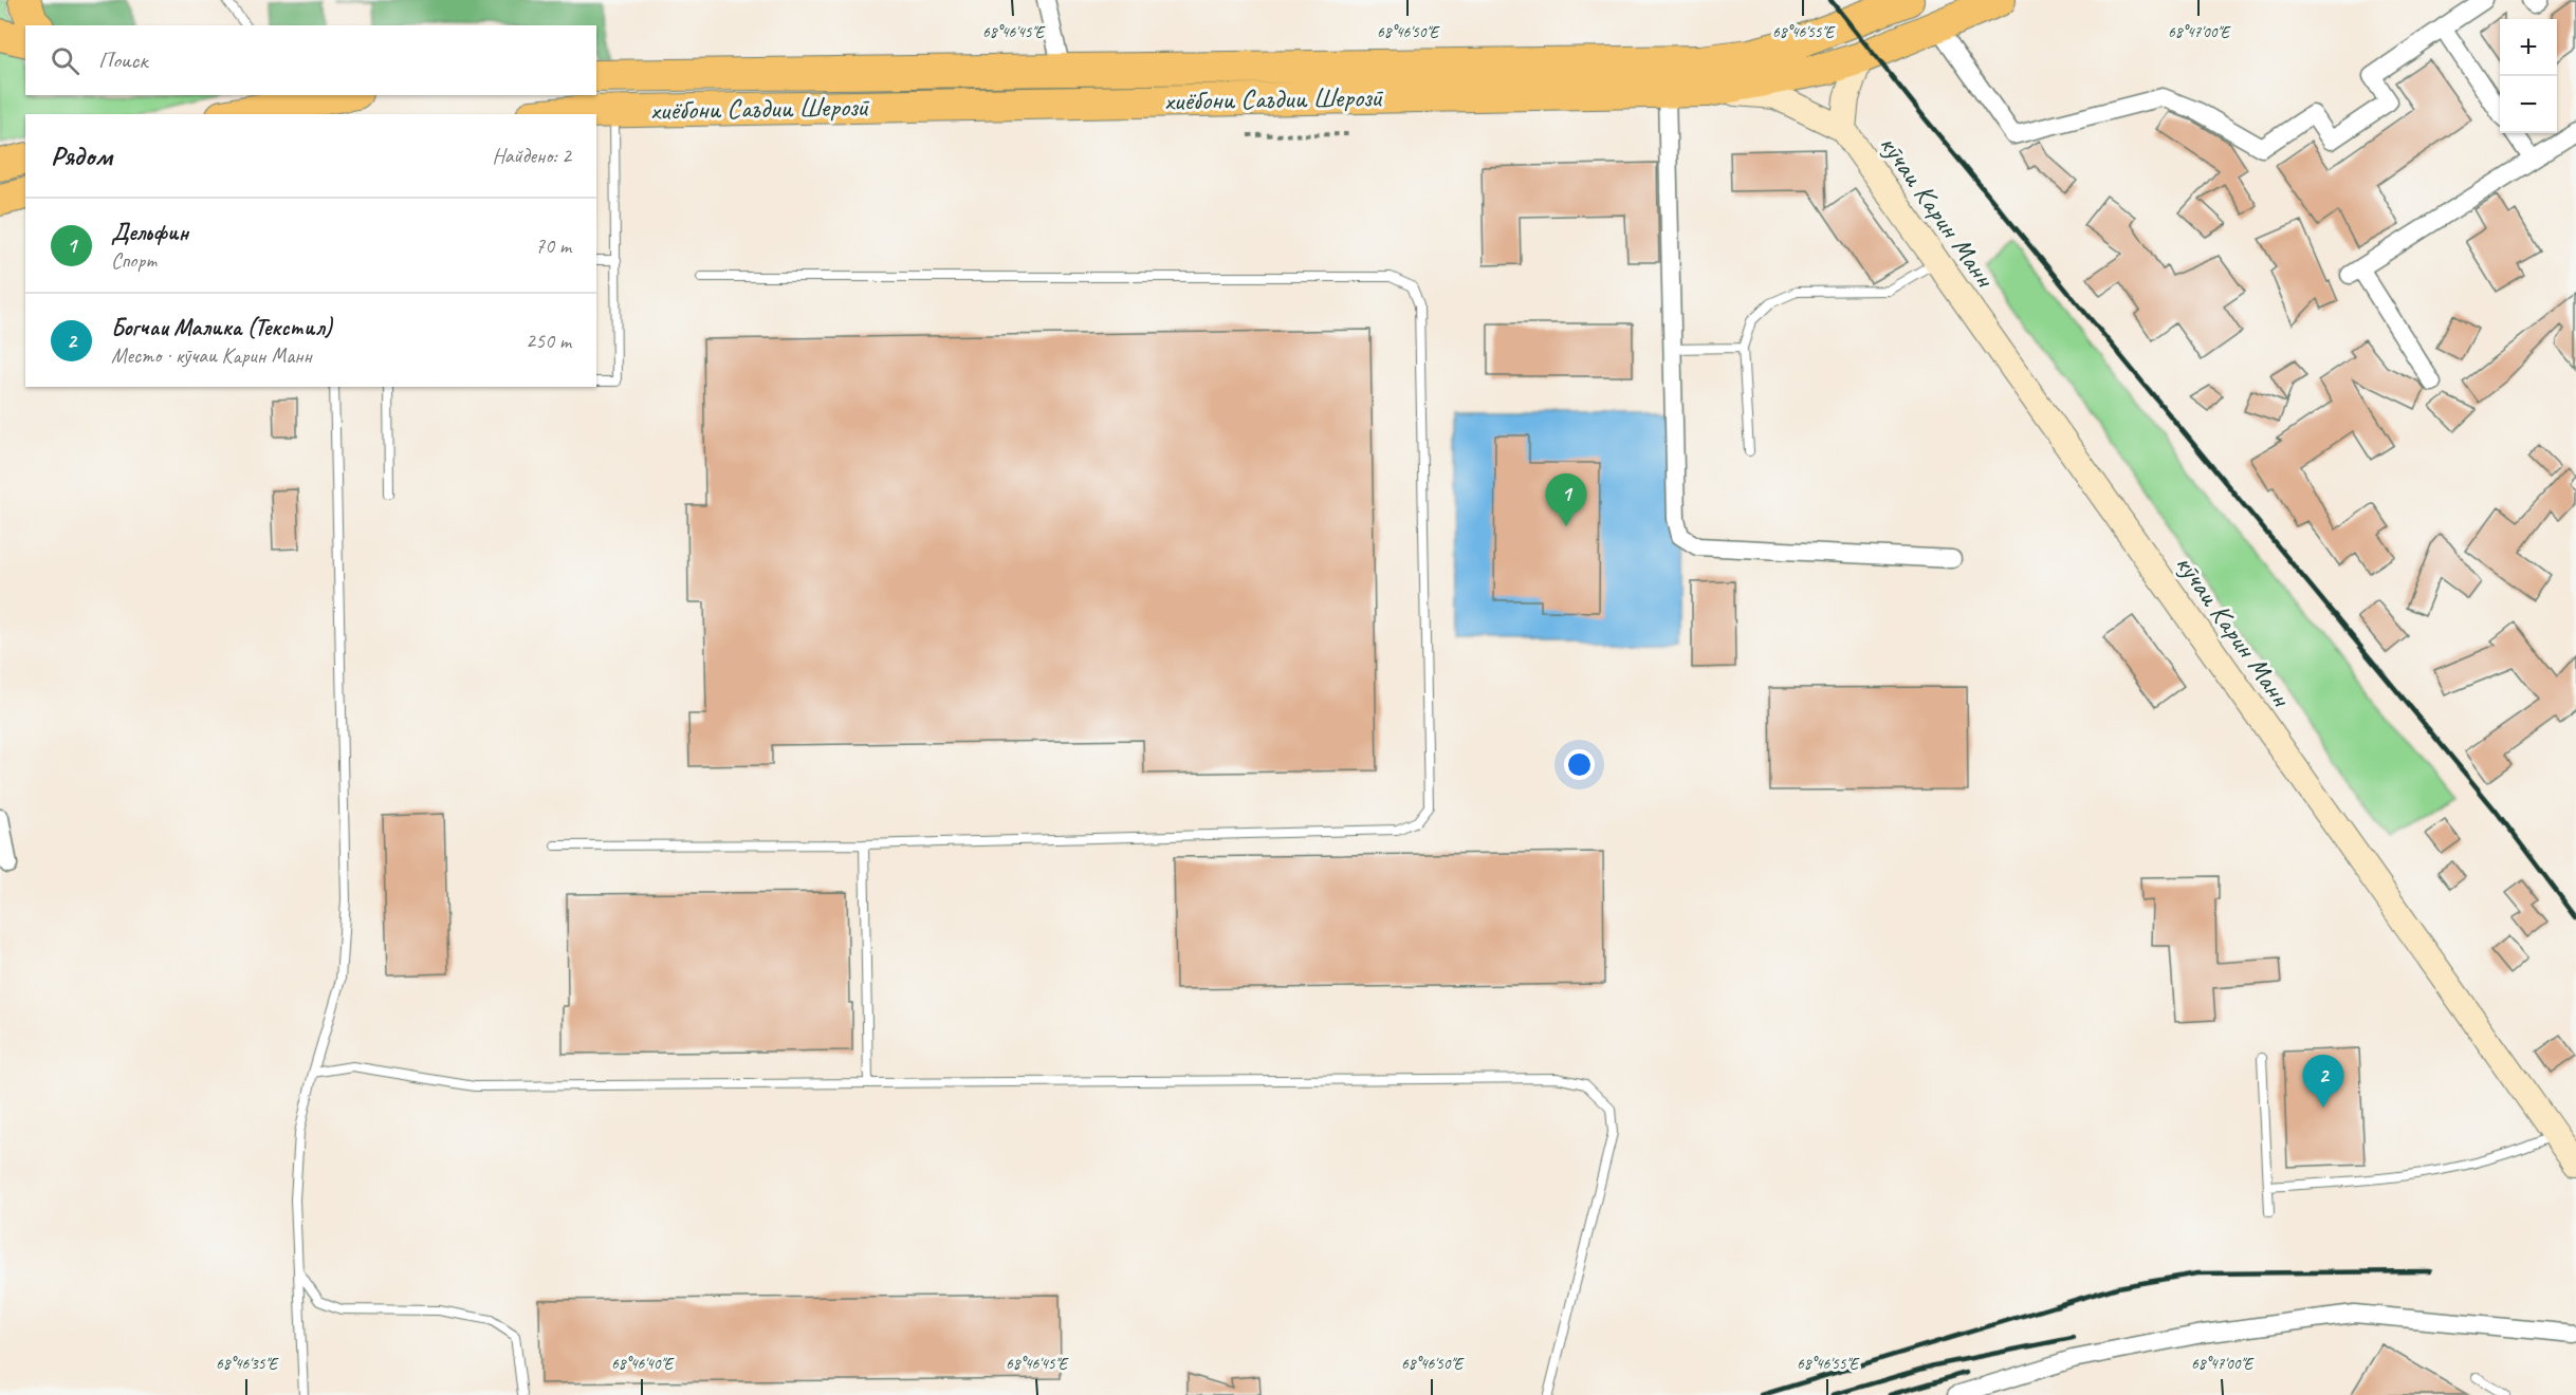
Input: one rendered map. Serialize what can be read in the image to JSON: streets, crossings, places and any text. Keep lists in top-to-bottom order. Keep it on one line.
{"streets":{"highway":["хиёбони Саъдии Шерозӣ"],"street":["кӯчаи Карин Манн"]},"crossings":[["хиёбони Саъдии Шерозӣ","кӯчаи Карин Манн"]],"page":{"map_buttons":["+","−"],"search":"Поиск","heading":["Рядом","Найдено: 2"],"list":[{"mark":"1","name":"Дельфин","note":"Спорт","value":"70 m"},{"mark":"2","name":"Богчаи Малика (Текстил)","note":"Место · кӯчаи Карин Манн","value":"250 m"}],"pins":["1","2"]},"coordinates":["68°46'45\"E","68°46'50\"E","68°46'55\"E","68°47'00\"E","68°46'35\"E","68°46'40\"E"]}
